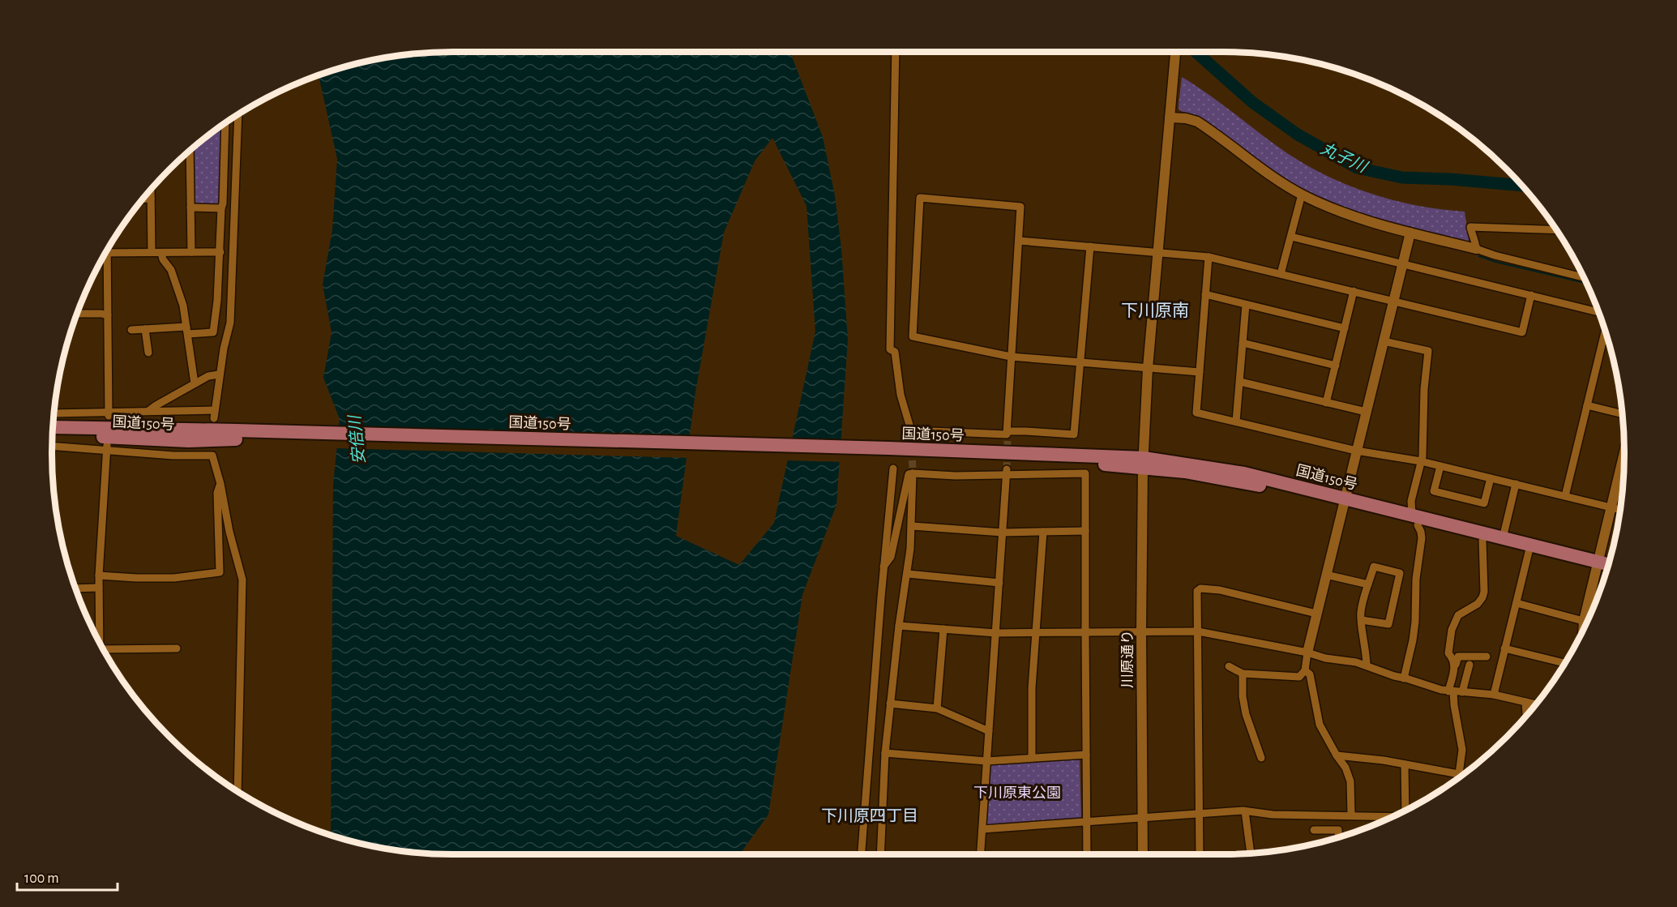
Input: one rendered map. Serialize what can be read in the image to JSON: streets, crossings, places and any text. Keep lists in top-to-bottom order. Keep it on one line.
{"streets":{"highway":["国道150号"],"street":["川原通り"]},"crossings":[["国道150号","川原通り"]],"districts":["下川原南","下川原四丁目"],"water":["丸子川","安倍川"],"parks":["下川原東公園"],"scale_bar":"100 m"}
